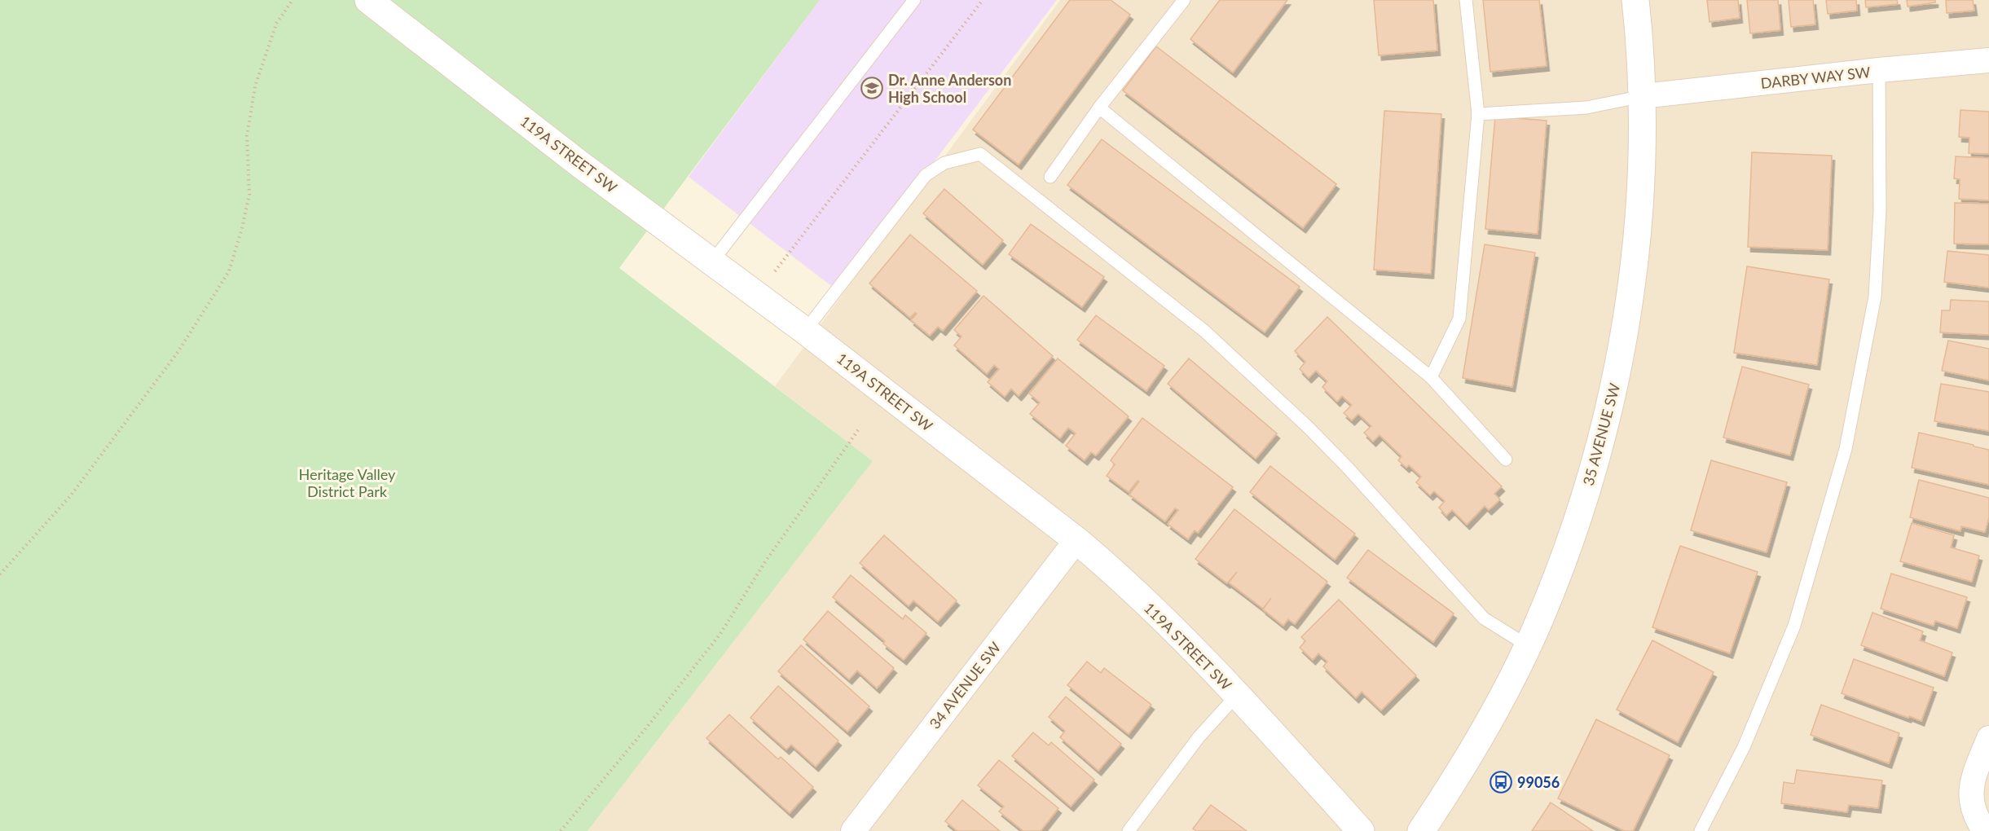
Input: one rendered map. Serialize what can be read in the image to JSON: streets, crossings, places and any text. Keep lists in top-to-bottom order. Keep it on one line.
{"streets":{"street":["DARBY WAY SW","119A STREET SW","35 AVENUE SW","34 AVENUE SW"]},"crossings":[["DARBY WAY SW","35 AVENUE SW"],["119A STREET SW","34 AVENUE SW"]],"parks":["Heritage Valley District Park"],"places":{"school or university":["Dr. Anne Anderson High School"],"bus stop":["99056"]}}
